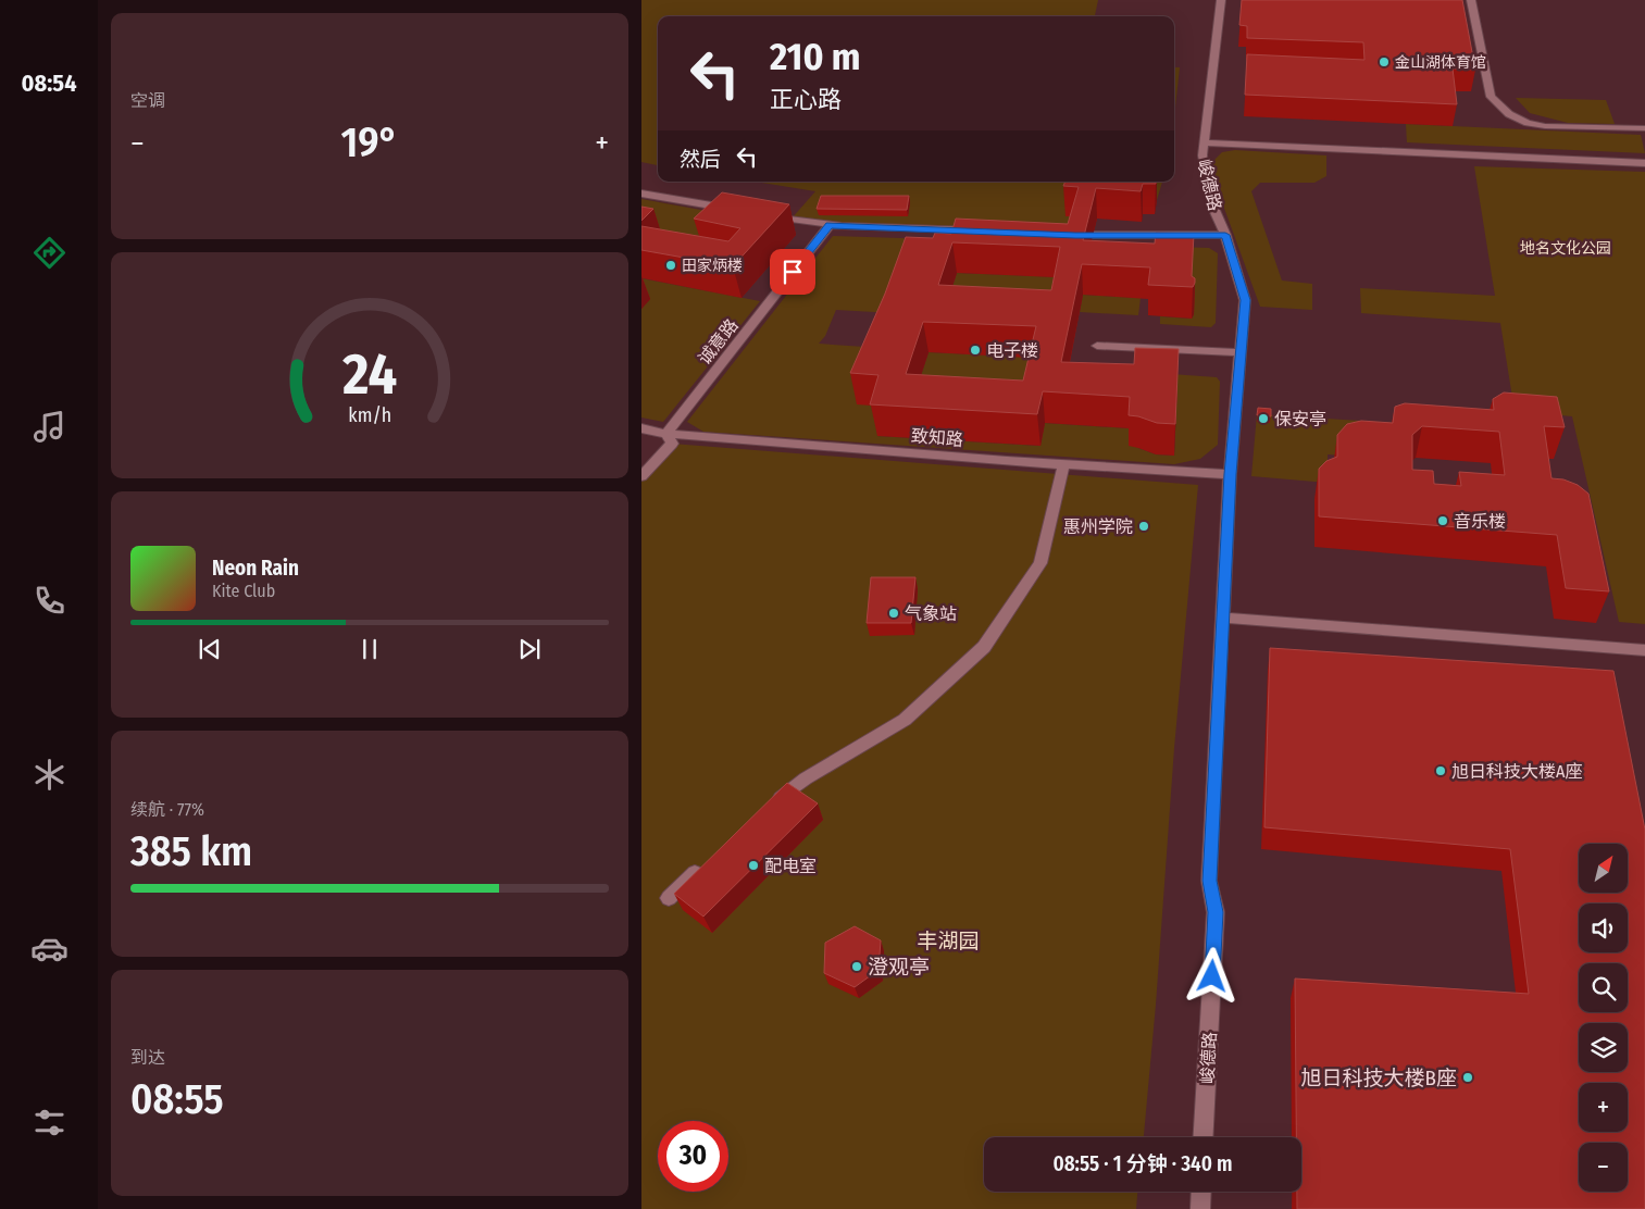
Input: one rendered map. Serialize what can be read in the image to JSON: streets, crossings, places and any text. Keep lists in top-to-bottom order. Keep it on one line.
{"streets":{"street":["峻德路","诚意路","致知路"]},"crossings":[["峻德路","致知路"],["诚意路","致知路"]],"parks":["地名文化公园","丰湖园"],"places":["金山湖体育馆","田家炳楼","电子楼","保安亭","音乐楼","惠州学院","气象站","旭日科技大楼A座","配电室","澄观亭","旭日科技大楼B座"],"north":"top right","page":{"tabs":"08:54","tile":["空调",["续航 · 77%","385 km"],["到达","08:55"]],"turn":["210 m","正心路"],"heat":["−","19°","+"],"then":"然后","song":["Neon Rain","Kite Club"],"map_buttons":["+","−"],"limit":"30","trip":"08:55 · 1 分钟 · 340 m","gauge":["24","km/h"]}}
